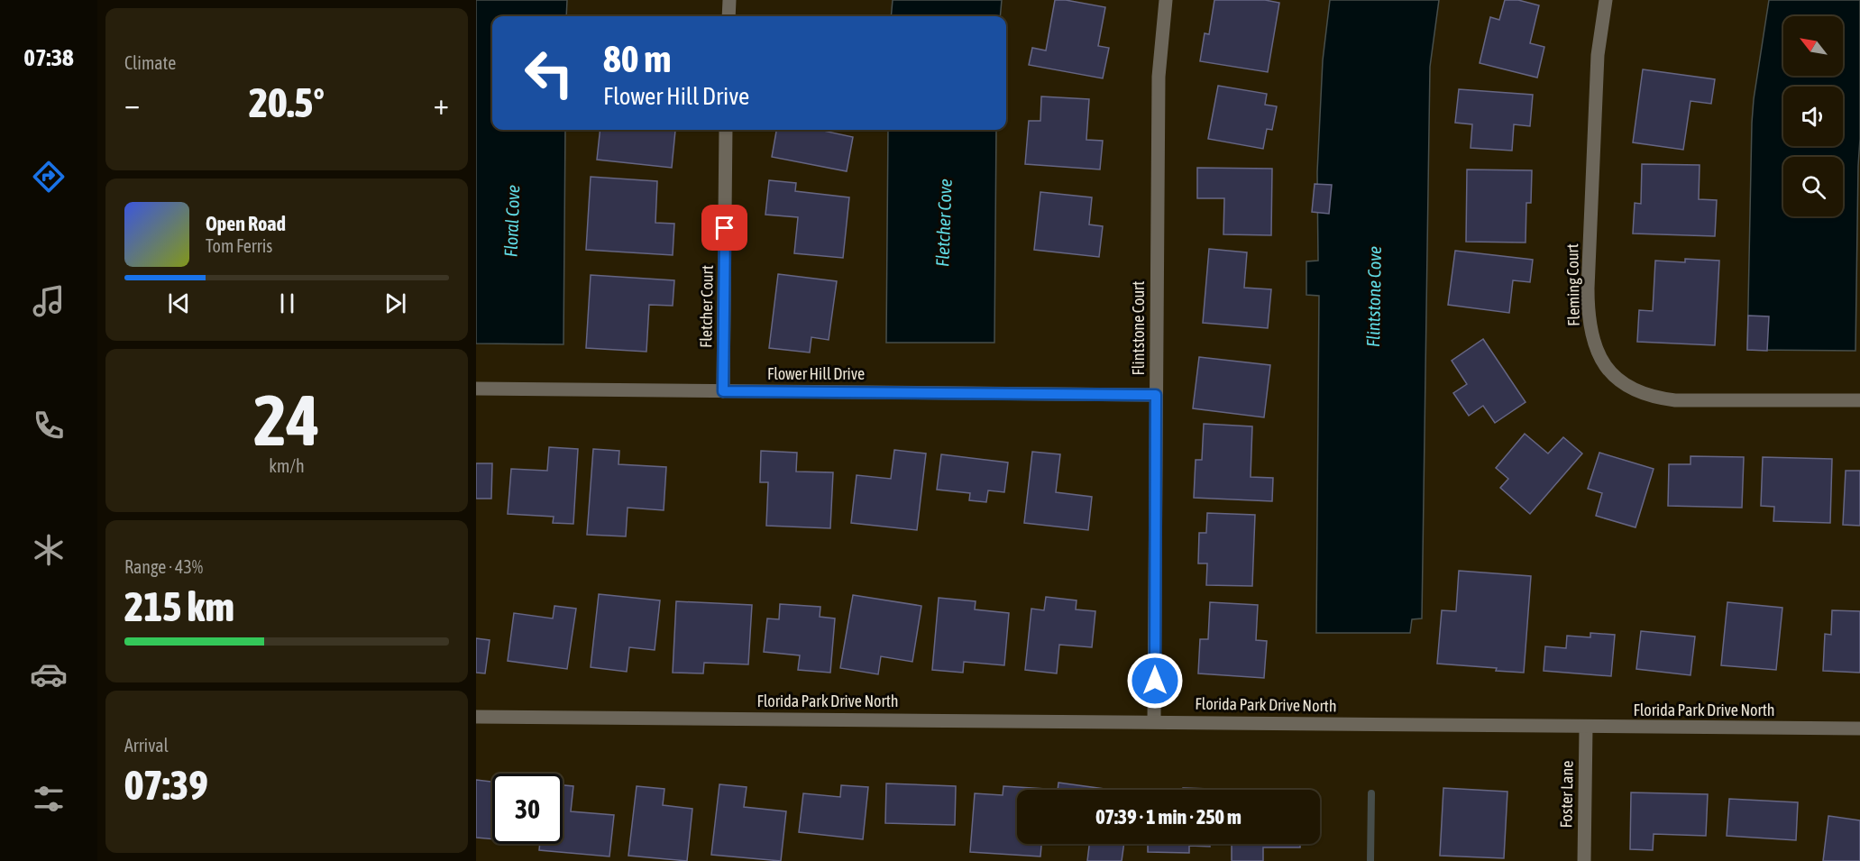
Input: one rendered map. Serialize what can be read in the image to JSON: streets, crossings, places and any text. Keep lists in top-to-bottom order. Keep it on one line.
{"streets":{"street":["Fleming Court","Fletcher Court","Flintstone Court","Flower Hill Drive","Florida Park Drive North","Foster Lane"]},"crossings":[["Fletcher Court","Flower Hill Drive"],["Flintstone Court","Flower Hill Drive"],["Flintstone Court","Florida Park Drive North"],["Florida Park Drive North","Foster Lane"]],"water":["Floral Cove","Fletcher Cove","Flintstone Cove"],"north":"top left","page":{"tabs":"07:38","tile":["Climate",["24","km/h"],["Range · 43%","215 km"],["Arrival","07:39"]],"turn":["80 m","Flower Hill Drive"],"heat":["−","20.5°","+"],"song":["Open Road","Tom Ferris"],"limit":"30","trip":"07:39 · 1 min · 250 m"}}
